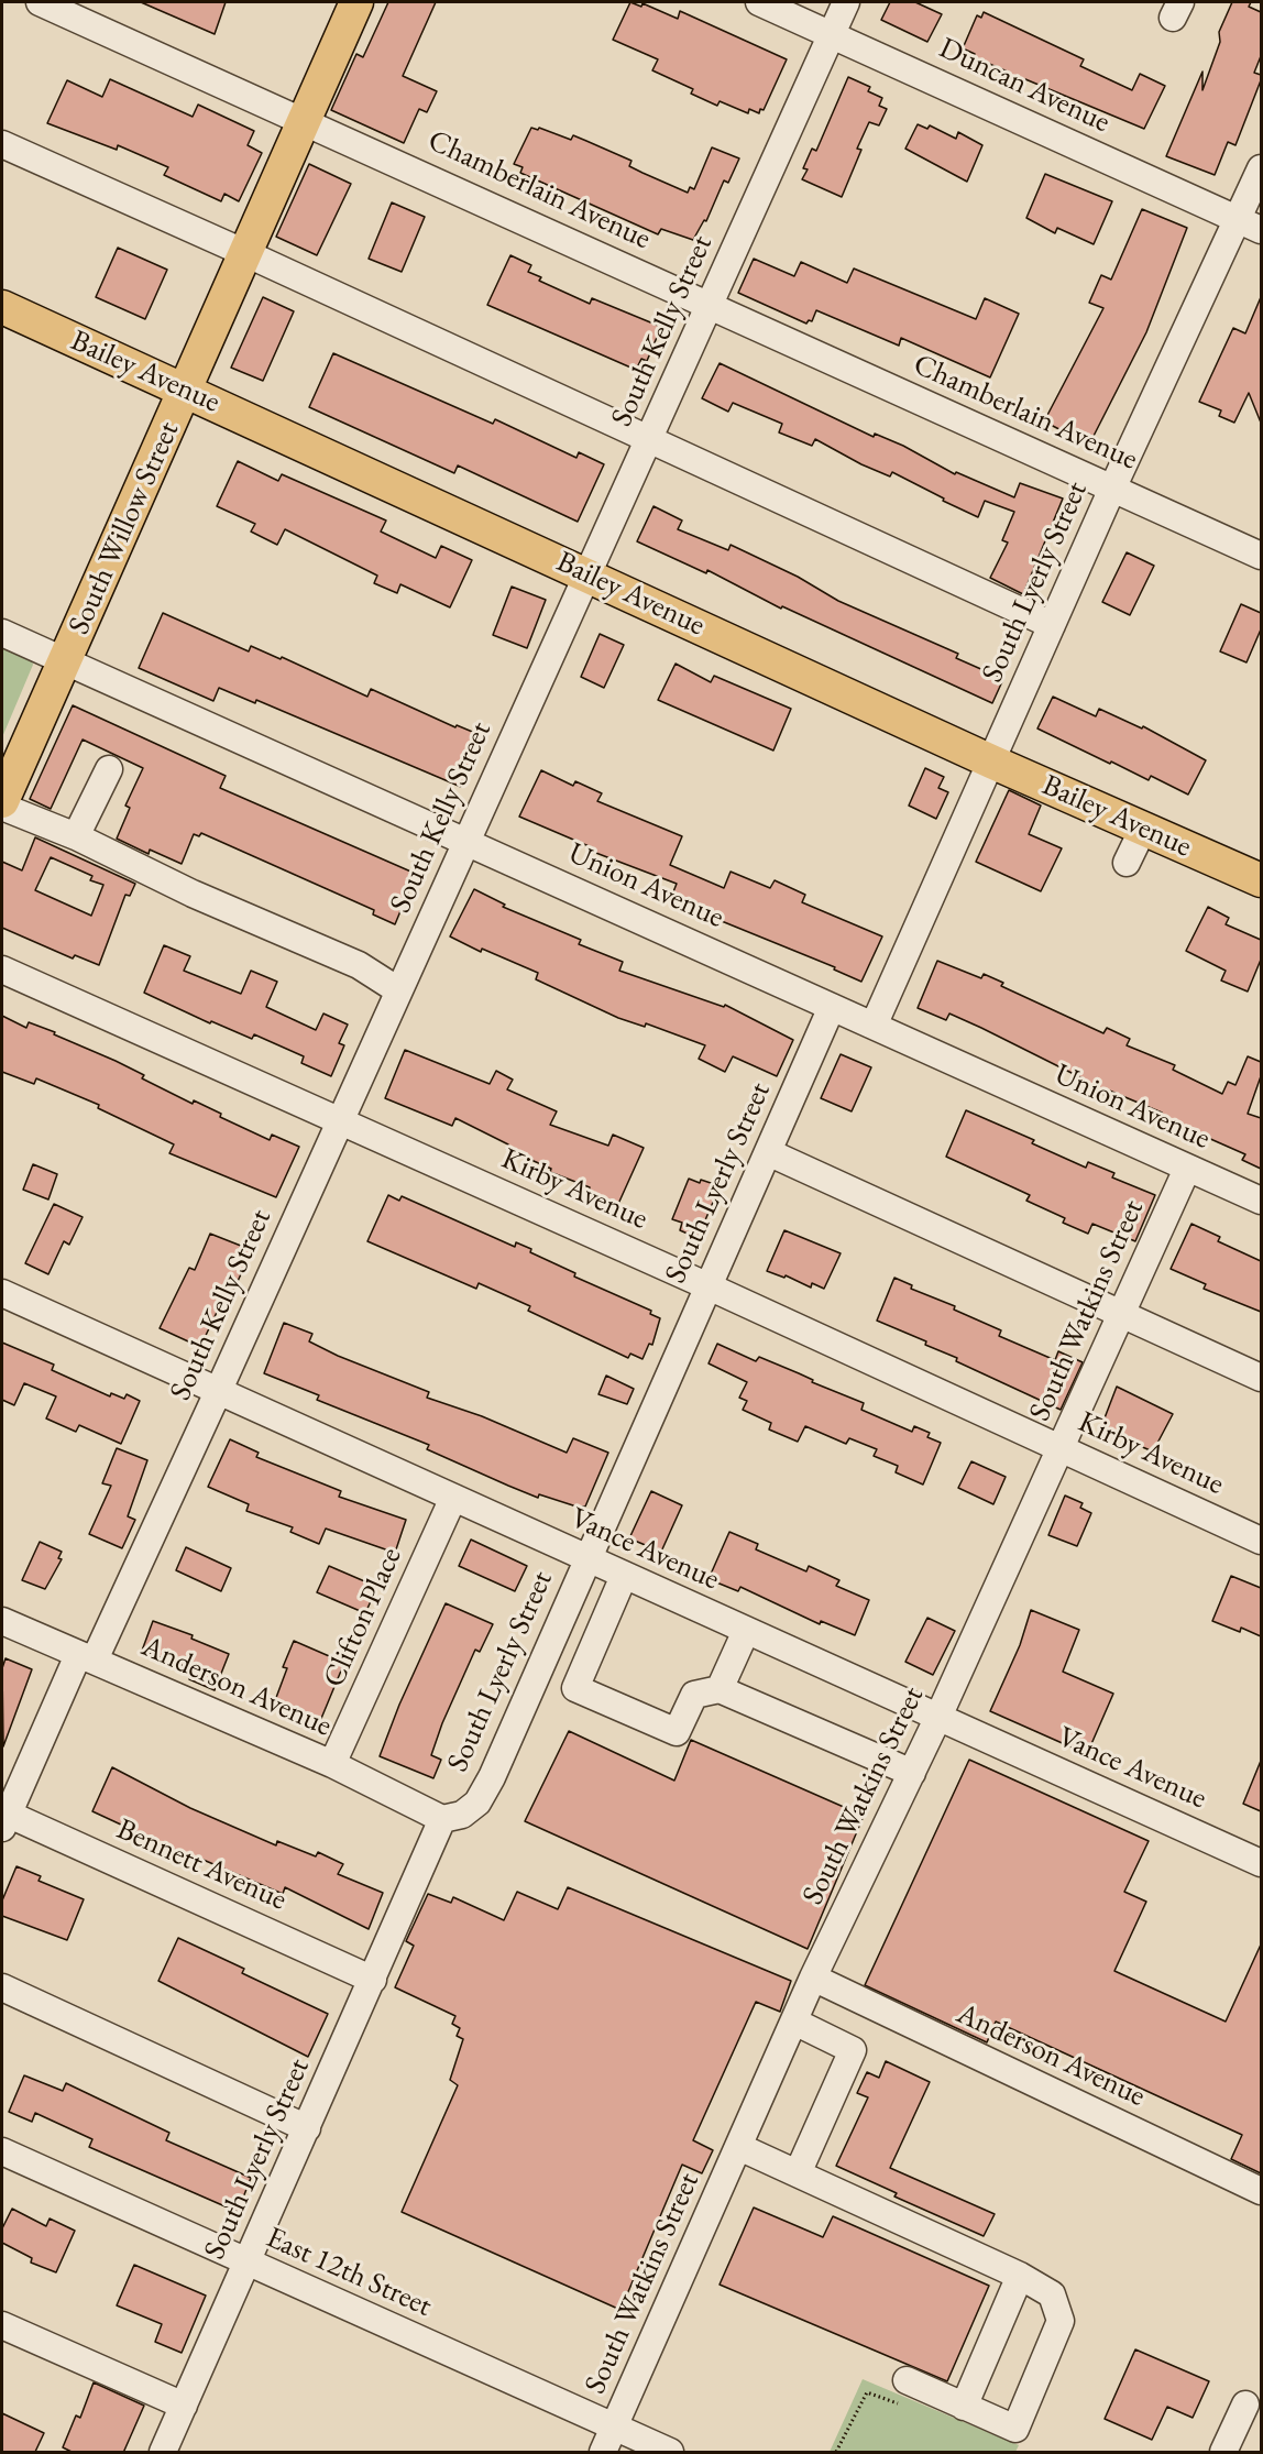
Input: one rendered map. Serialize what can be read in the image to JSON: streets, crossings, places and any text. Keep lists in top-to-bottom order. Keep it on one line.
{"streets":{"main road":["Bailey Avenue","South Willow Street"],"street":["Duncan Avenue","Chamberlain Avenue","South Kelly Street","South Lyerly Street","Union Avenue","Kirby Avenue","South Watkins Street","Vance Avenue","Clifton Place","Anderson Avenue","Bennett Avenue","East 12th Street"]},"crossings":[["Duncan Avenue","South Kelly Street"],["Duncan Avenue","South Lyerly Street"],["Chamberlain Avenue","South Kelly Street"],["Chamberlain Avenue","South Willow Street"],["Chamberlain Avenue","South Lyerly Street"],["South Kelly Street","Bailey Avenue"],["South Kelly Street","Union Avenue"],["South Kelly Street","Kirby Avenue"],["South Kelly Street","Vance Avenue"],["South Kelly Street","Anderson Avenue"],["South Kelly Street","Bennett Avenue"],["Bailey Avenue","South Willow Street"],["Bailey Avenue","South Lyerly Street"],["South Willow Street","Union Avenue"],["South Lyerly Street","Union Avenue"],["South Lyerly Street","Kirby Avenue"],["South Lyerly Street","Vance Avenue"],["South Lyerly Street","Anderson Avenue"],["South Lyerly Street","Bennett Avenue"],["South Lyerly Street","East 12th Street"],["Union Avenue","South Watkins Street"],["Kirby Avenue","South Watkins Street"],["South Watkins Street","Vance Avenue"],["South Watkins Street","Anderson Avenue"],["South Watkins Street","East 12th Street"],["Vance Avenue","Clifton Place"],["Clifton Place","Anderson Avenue"]]}
